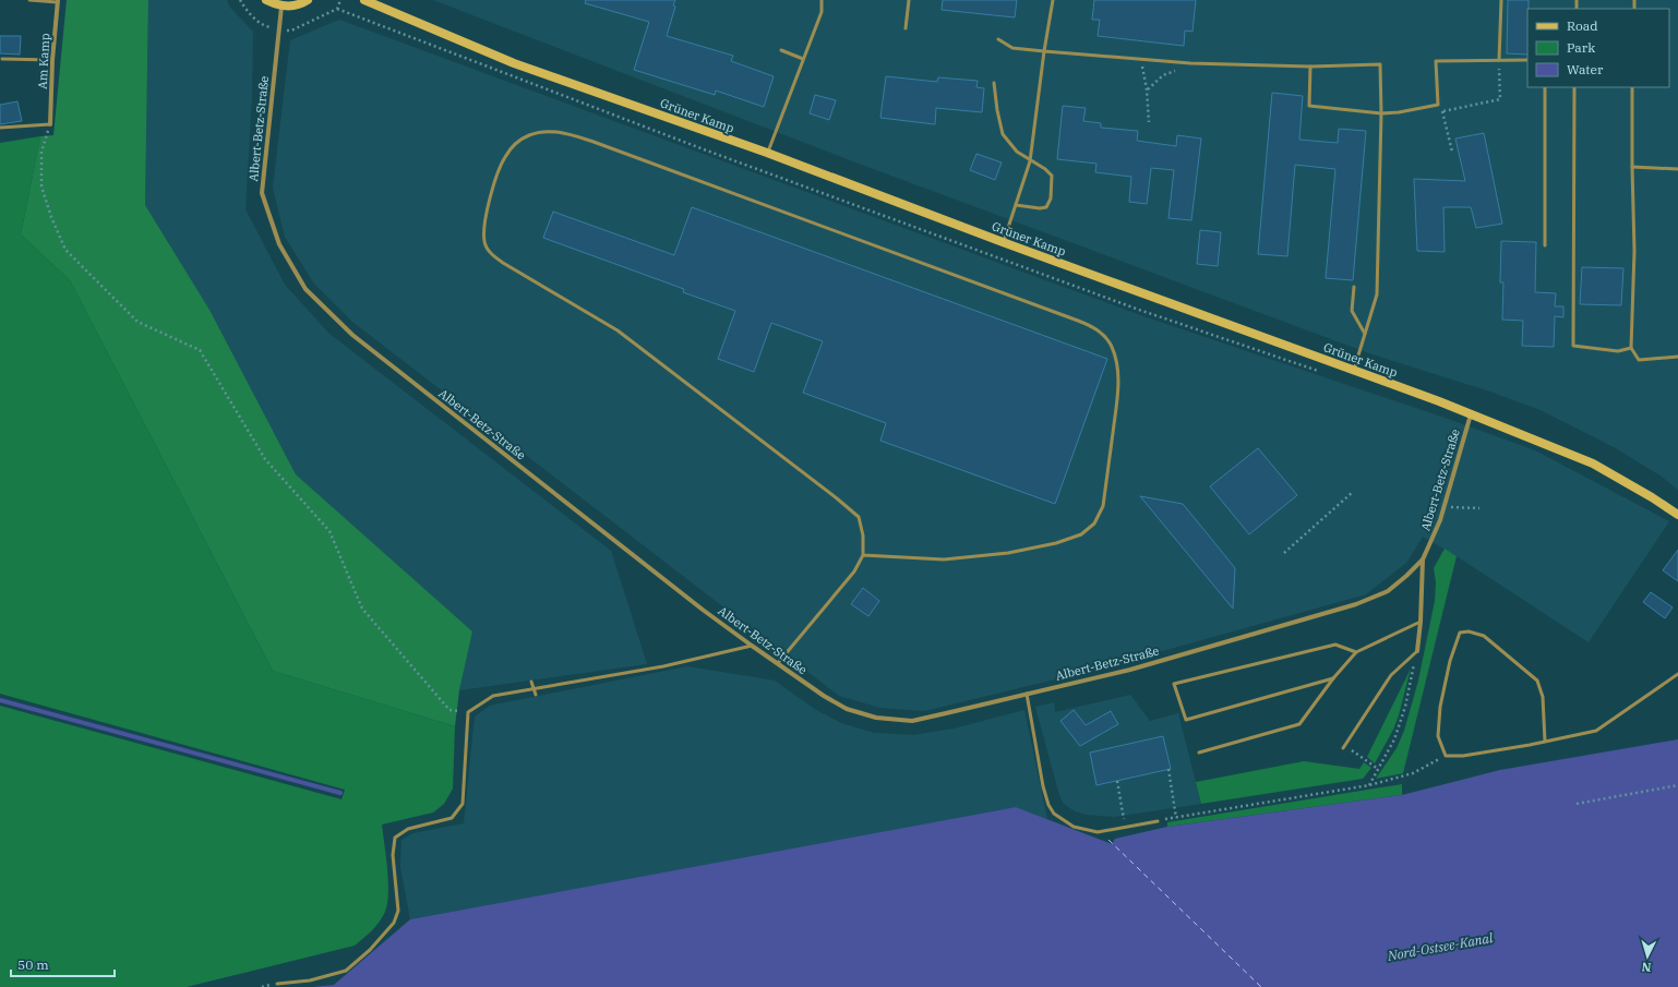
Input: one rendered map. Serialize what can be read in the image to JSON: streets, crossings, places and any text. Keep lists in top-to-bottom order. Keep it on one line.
{"streets":{"street":["Am Kamp","Grüner Kamp","Albert-Betz-Straße"]},"crossings":[["Grüner Kamp","Albert-Betz-Straße"]],"water":["Nord-Ostsee-Kanal"],"legend":["Road","Park","Water"],"scale_bar":"50 m","north":"bottom"}
